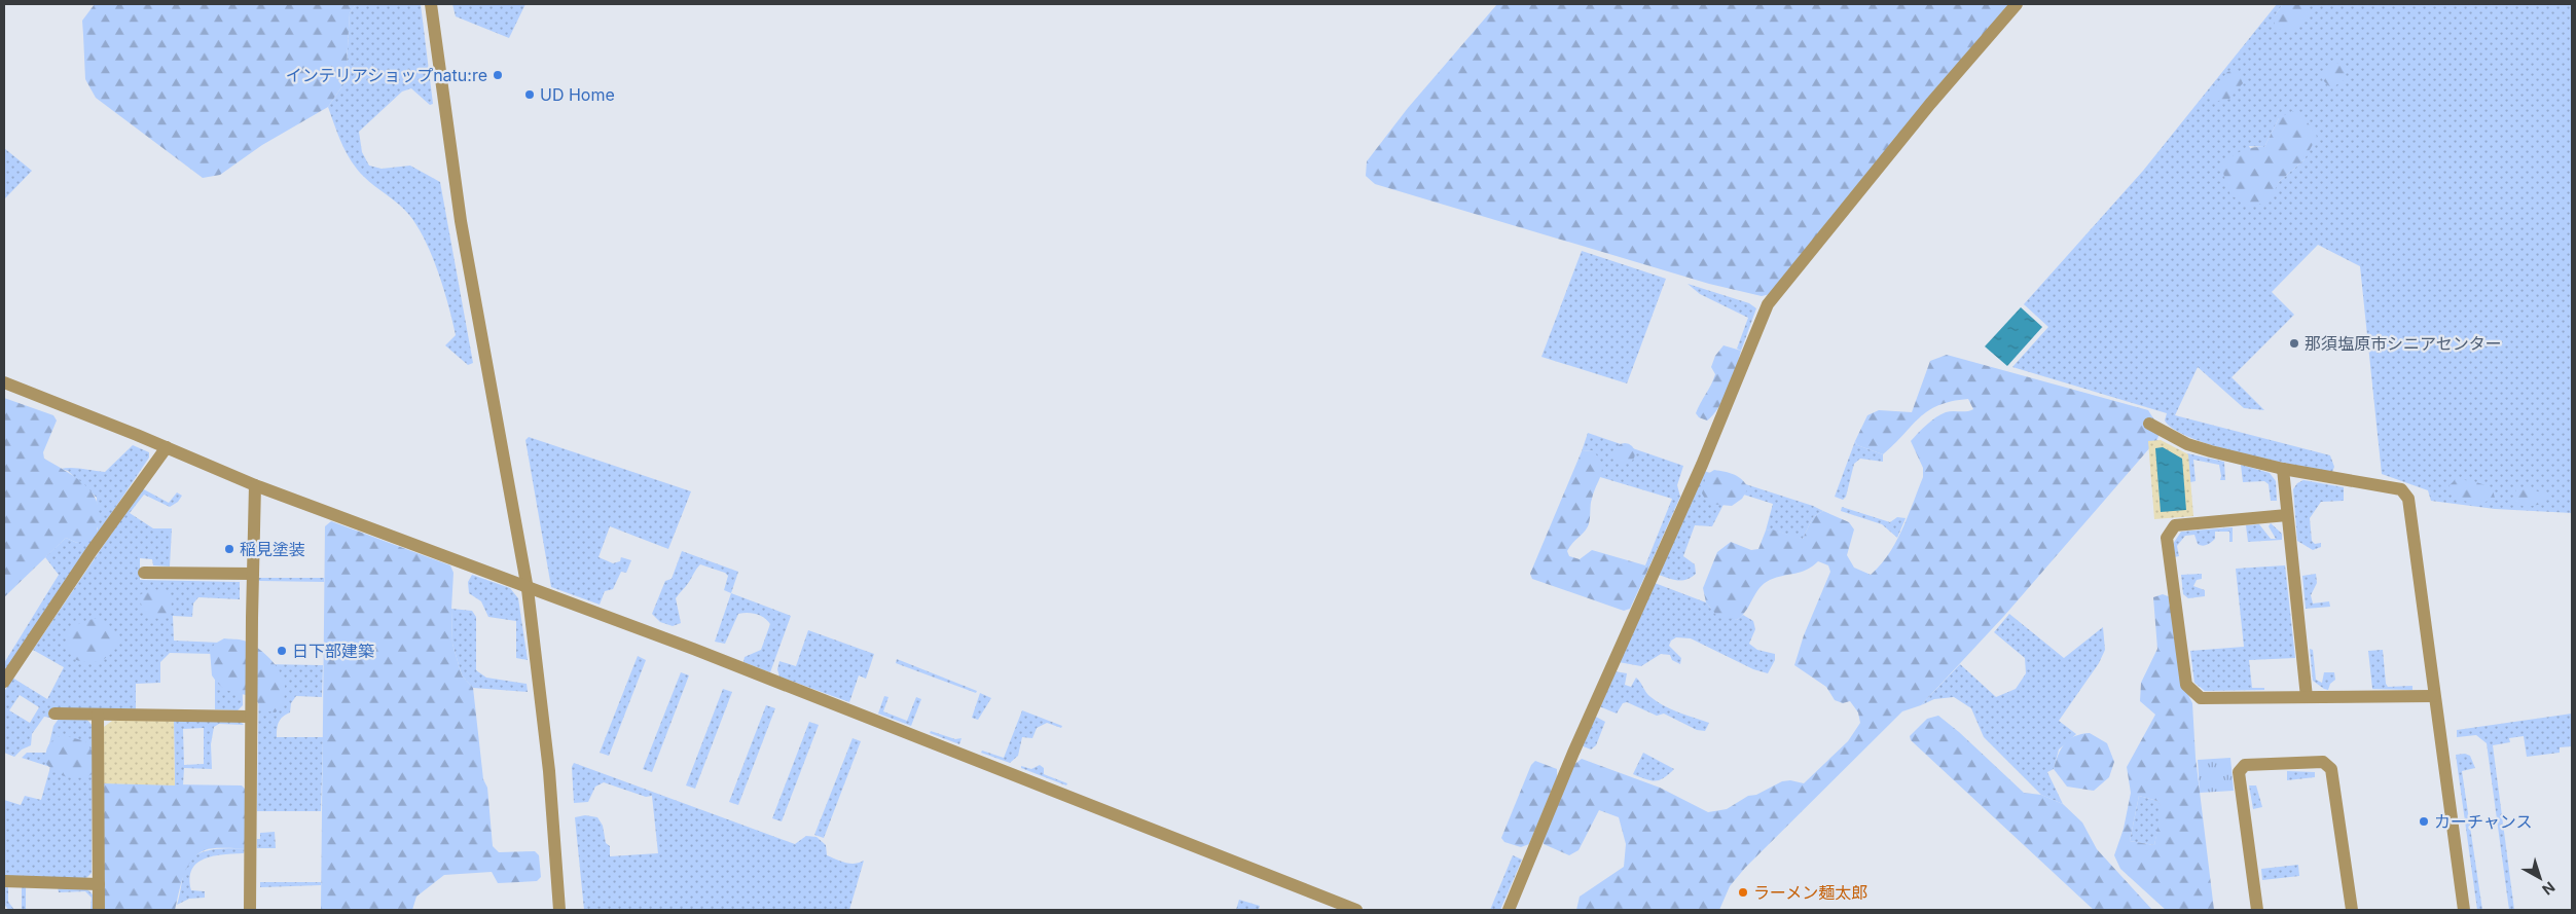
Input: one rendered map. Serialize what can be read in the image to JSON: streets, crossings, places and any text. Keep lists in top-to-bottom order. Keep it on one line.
{"places":["インテリアショップnatu:re","UD Home","那須塩原市シニアセンター","稲見塗装","日下部建築","カーチャンス","ラーメン麺太郎"],"north":"bottom right"}
